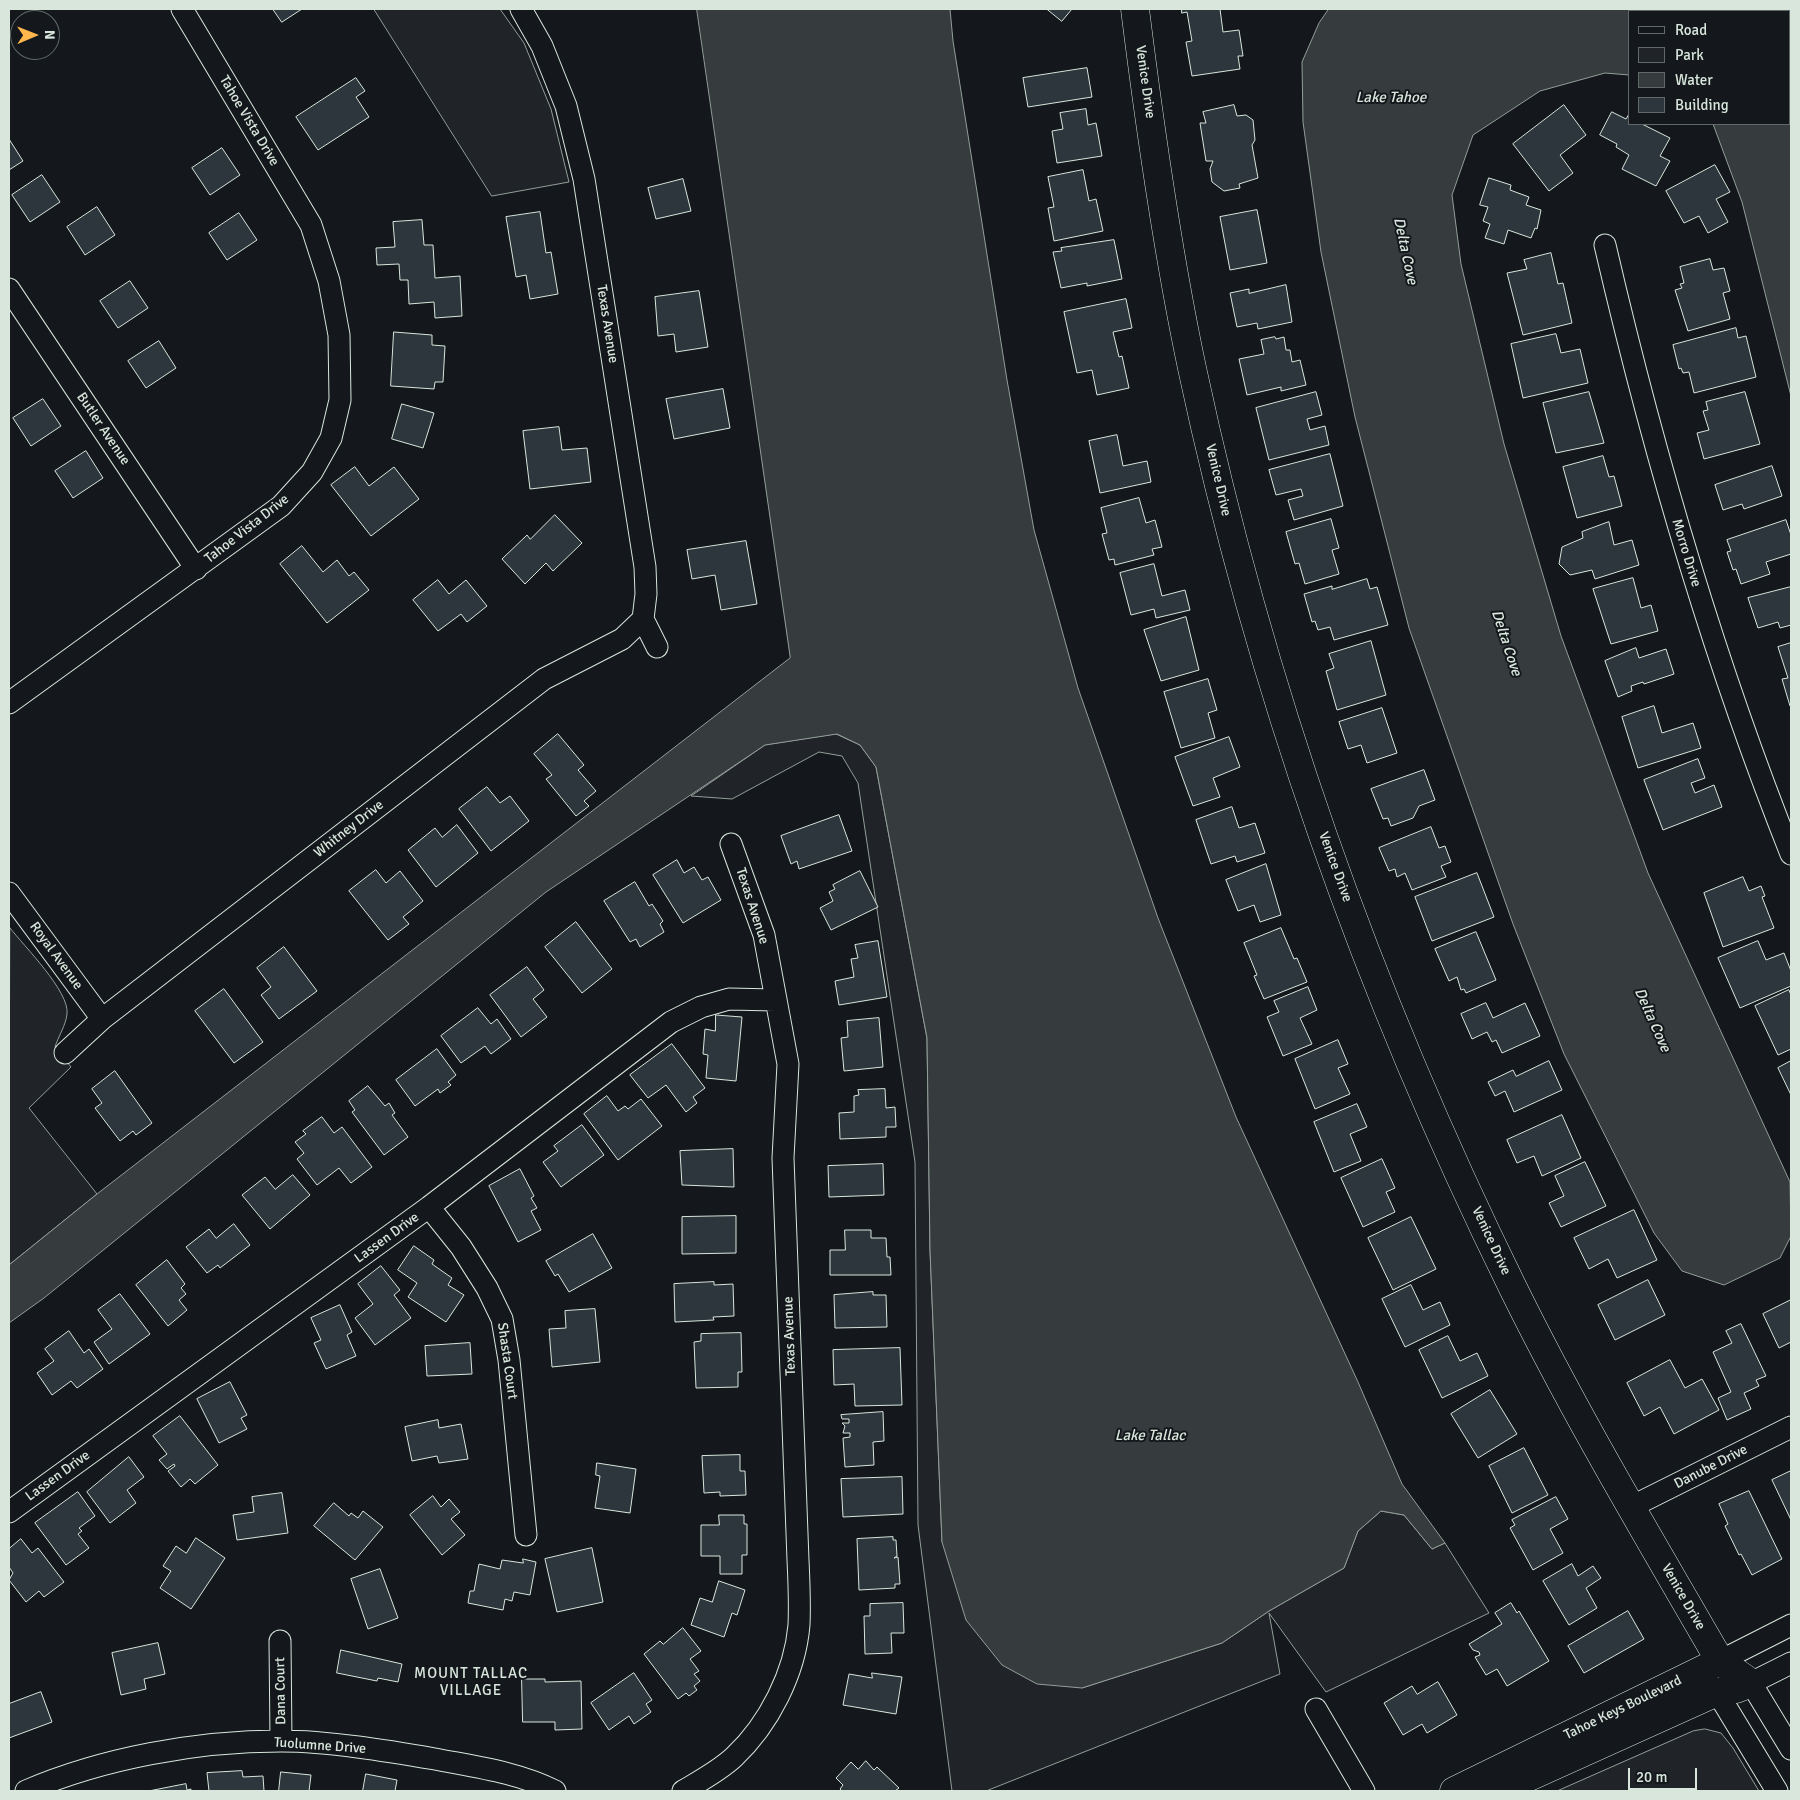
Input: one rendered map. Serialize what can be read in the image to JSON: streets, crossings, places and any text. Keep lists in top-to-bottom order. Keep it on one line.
{"streets":{"street":["Venice Drive","Tahoe Vista Drive","Texas Avenue","Butler Avenue","Morro Drive","Whitney Drive","Royal Avenue","Lassen Drive","Shasta Court","Danube Drive","Dana Court","Tahoe Keys Boulevard","Tuolumne Drive"]},"crossings":[["Venice Drive","Danube Drive"],["Venice Drive","Tahoe Keys Boulevard"],["Tahoe Vista Drive","Butler Avenue"],["Texas Avenue","Whitney Drive"],["Texas Avenue","Lassen Drive"],["Whitney Drive","Royal Avenue"],["Lassen Drive","Shasta Court"],["Dana Court","Tuolumne Drive"]],"districts":["MOUNT TALLAC VILLAGE"],"water":["Lake Tahoe","Delta Cove","Lake Tallac"],"legend":["Road","Park","Water","Building"],"scale_bar":"20 m","north":"right"}
